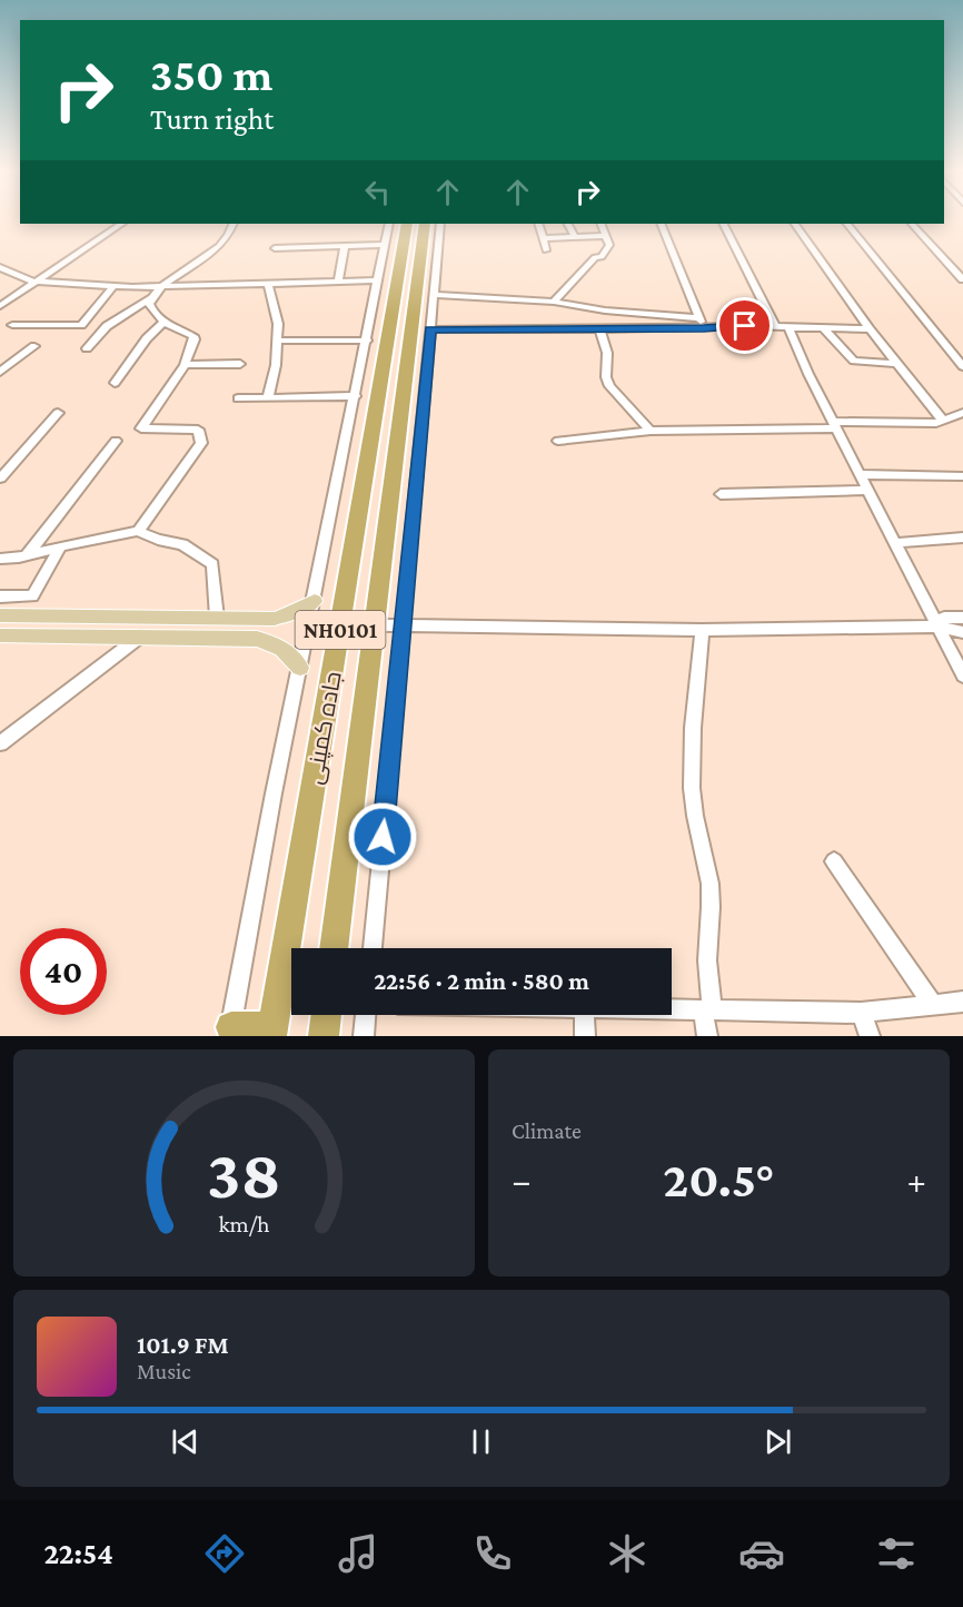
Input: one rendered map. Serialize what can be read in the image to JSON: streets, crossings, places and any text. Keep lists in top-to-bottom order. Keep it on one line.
{"streets":{"highway":["NH0101","جاده کمپنی"]},"page":{"turn":["350 m","Turn right"],"limit":"40","trip":"22:56 · 2 min · 580 m","tile":"Climate","heat":["−","20.5°","+"],"song":["101.9 FM","Music"],"tabs":"22:54","gauge":["38","km/h"]}}
